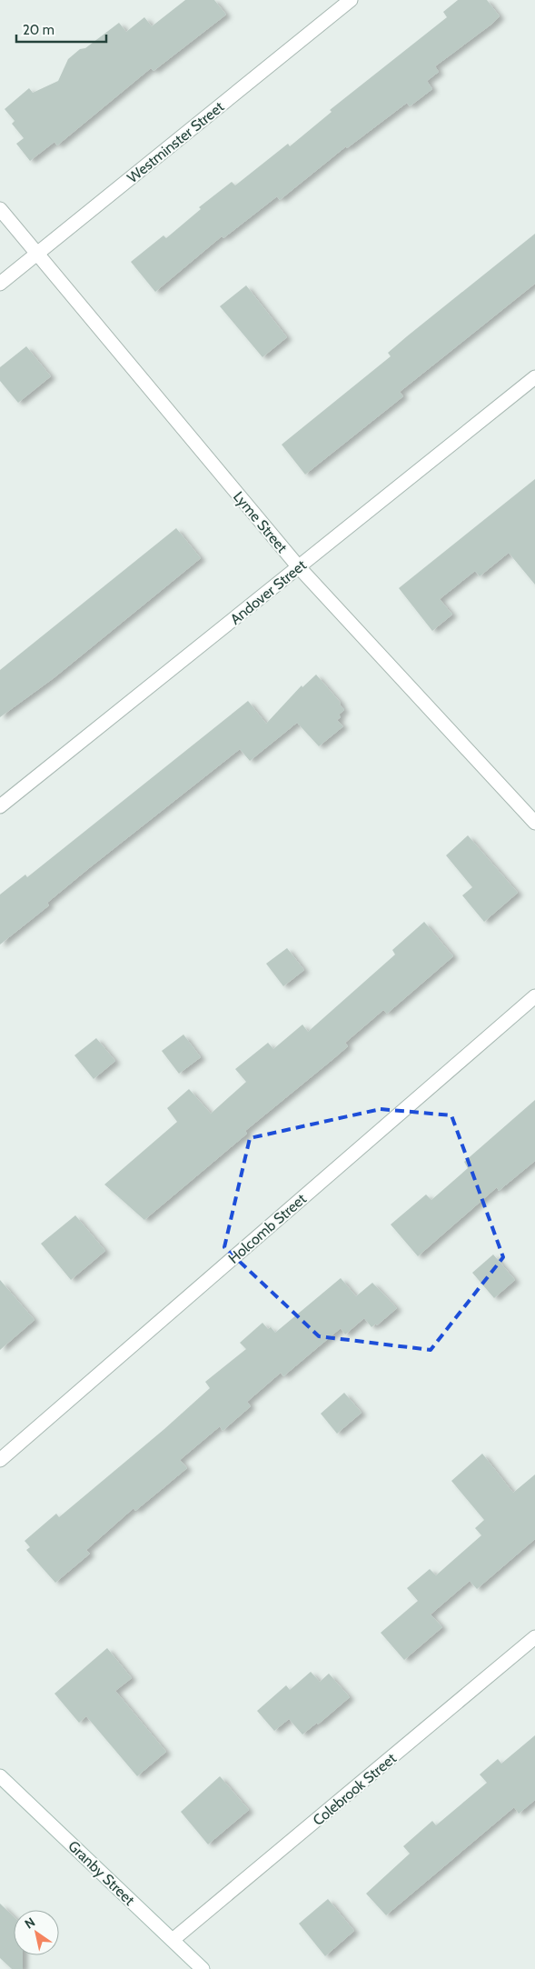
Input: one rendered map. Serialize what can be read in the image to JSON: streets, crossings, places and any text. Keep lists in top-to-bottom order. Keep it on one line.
{"streets":{"street":["Westminster Street","Lyme Street","Andover Street","Holcomb Street","Colebrook Street","Granby Street"]},"crossings":[["Westminster Street","Lyme Street"],["Lyme Street","Andover Street"],["Colebrook Street","Granby Street"]],"scale_bar":"20 m","north":"top left"}
